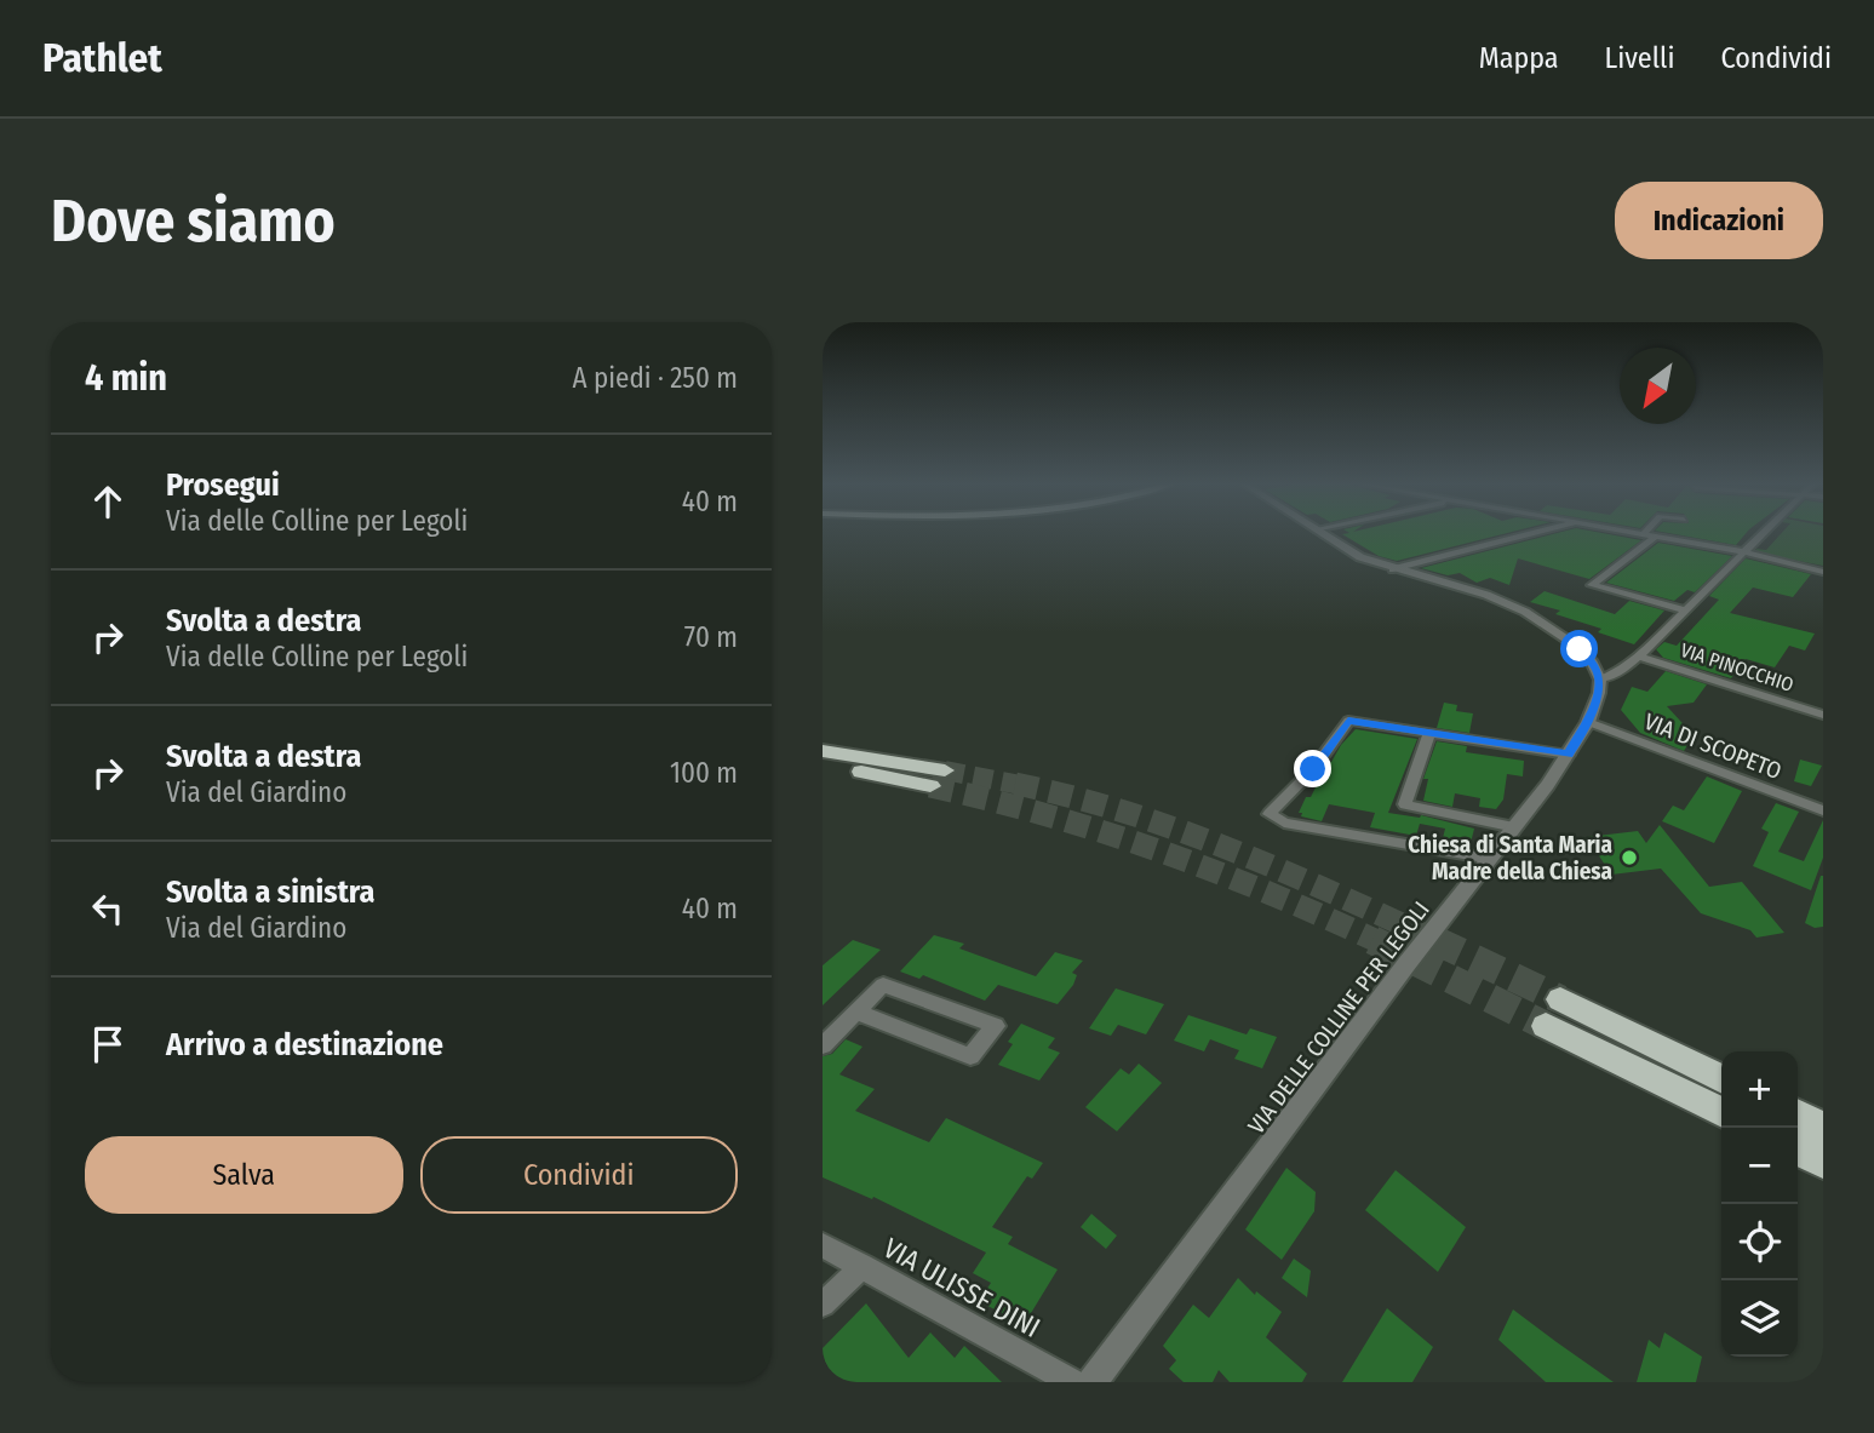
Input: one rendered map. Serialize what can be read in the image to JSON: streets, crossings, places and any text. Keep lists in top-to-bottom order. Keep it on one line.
{"streets":{"street":["VIA PINOCCHIO","VIA DI SCOPETO","VIA DELLE COLLINE PER LEGOLI","VIA ULISSE DINI"]},"crossings":[["VIA PINOCCHIO","VIA DELLE COLLINE PER LEGOLI"],["VIA DI SCOPETO","VIA DELLE COLLINE PER LEGOLI"]],"places":["Chiesa di Santa Maria Madre della Chiesa"],"north":"bottom left","page":{"header":"Pathlet","nav":["Mappa","Livelli","Condividi"],"buttons":["Indicazioni",["Salva","Condividi"]],"title":"Dove siamo","heading":["4 min","A piedi · 250 m"],"list":[["Prosegui","Via delle Colline per Legoli","40 m"],["Svolta a destra","Via delle Colline per Legoli","70 m"],["Svolta a destra","Via del Giardino","100 m"],["Svolta a sinistra","Via del Giardino","40 m"],"Arrivo a destinazione"],"map_buttons":["+","−"]}}
